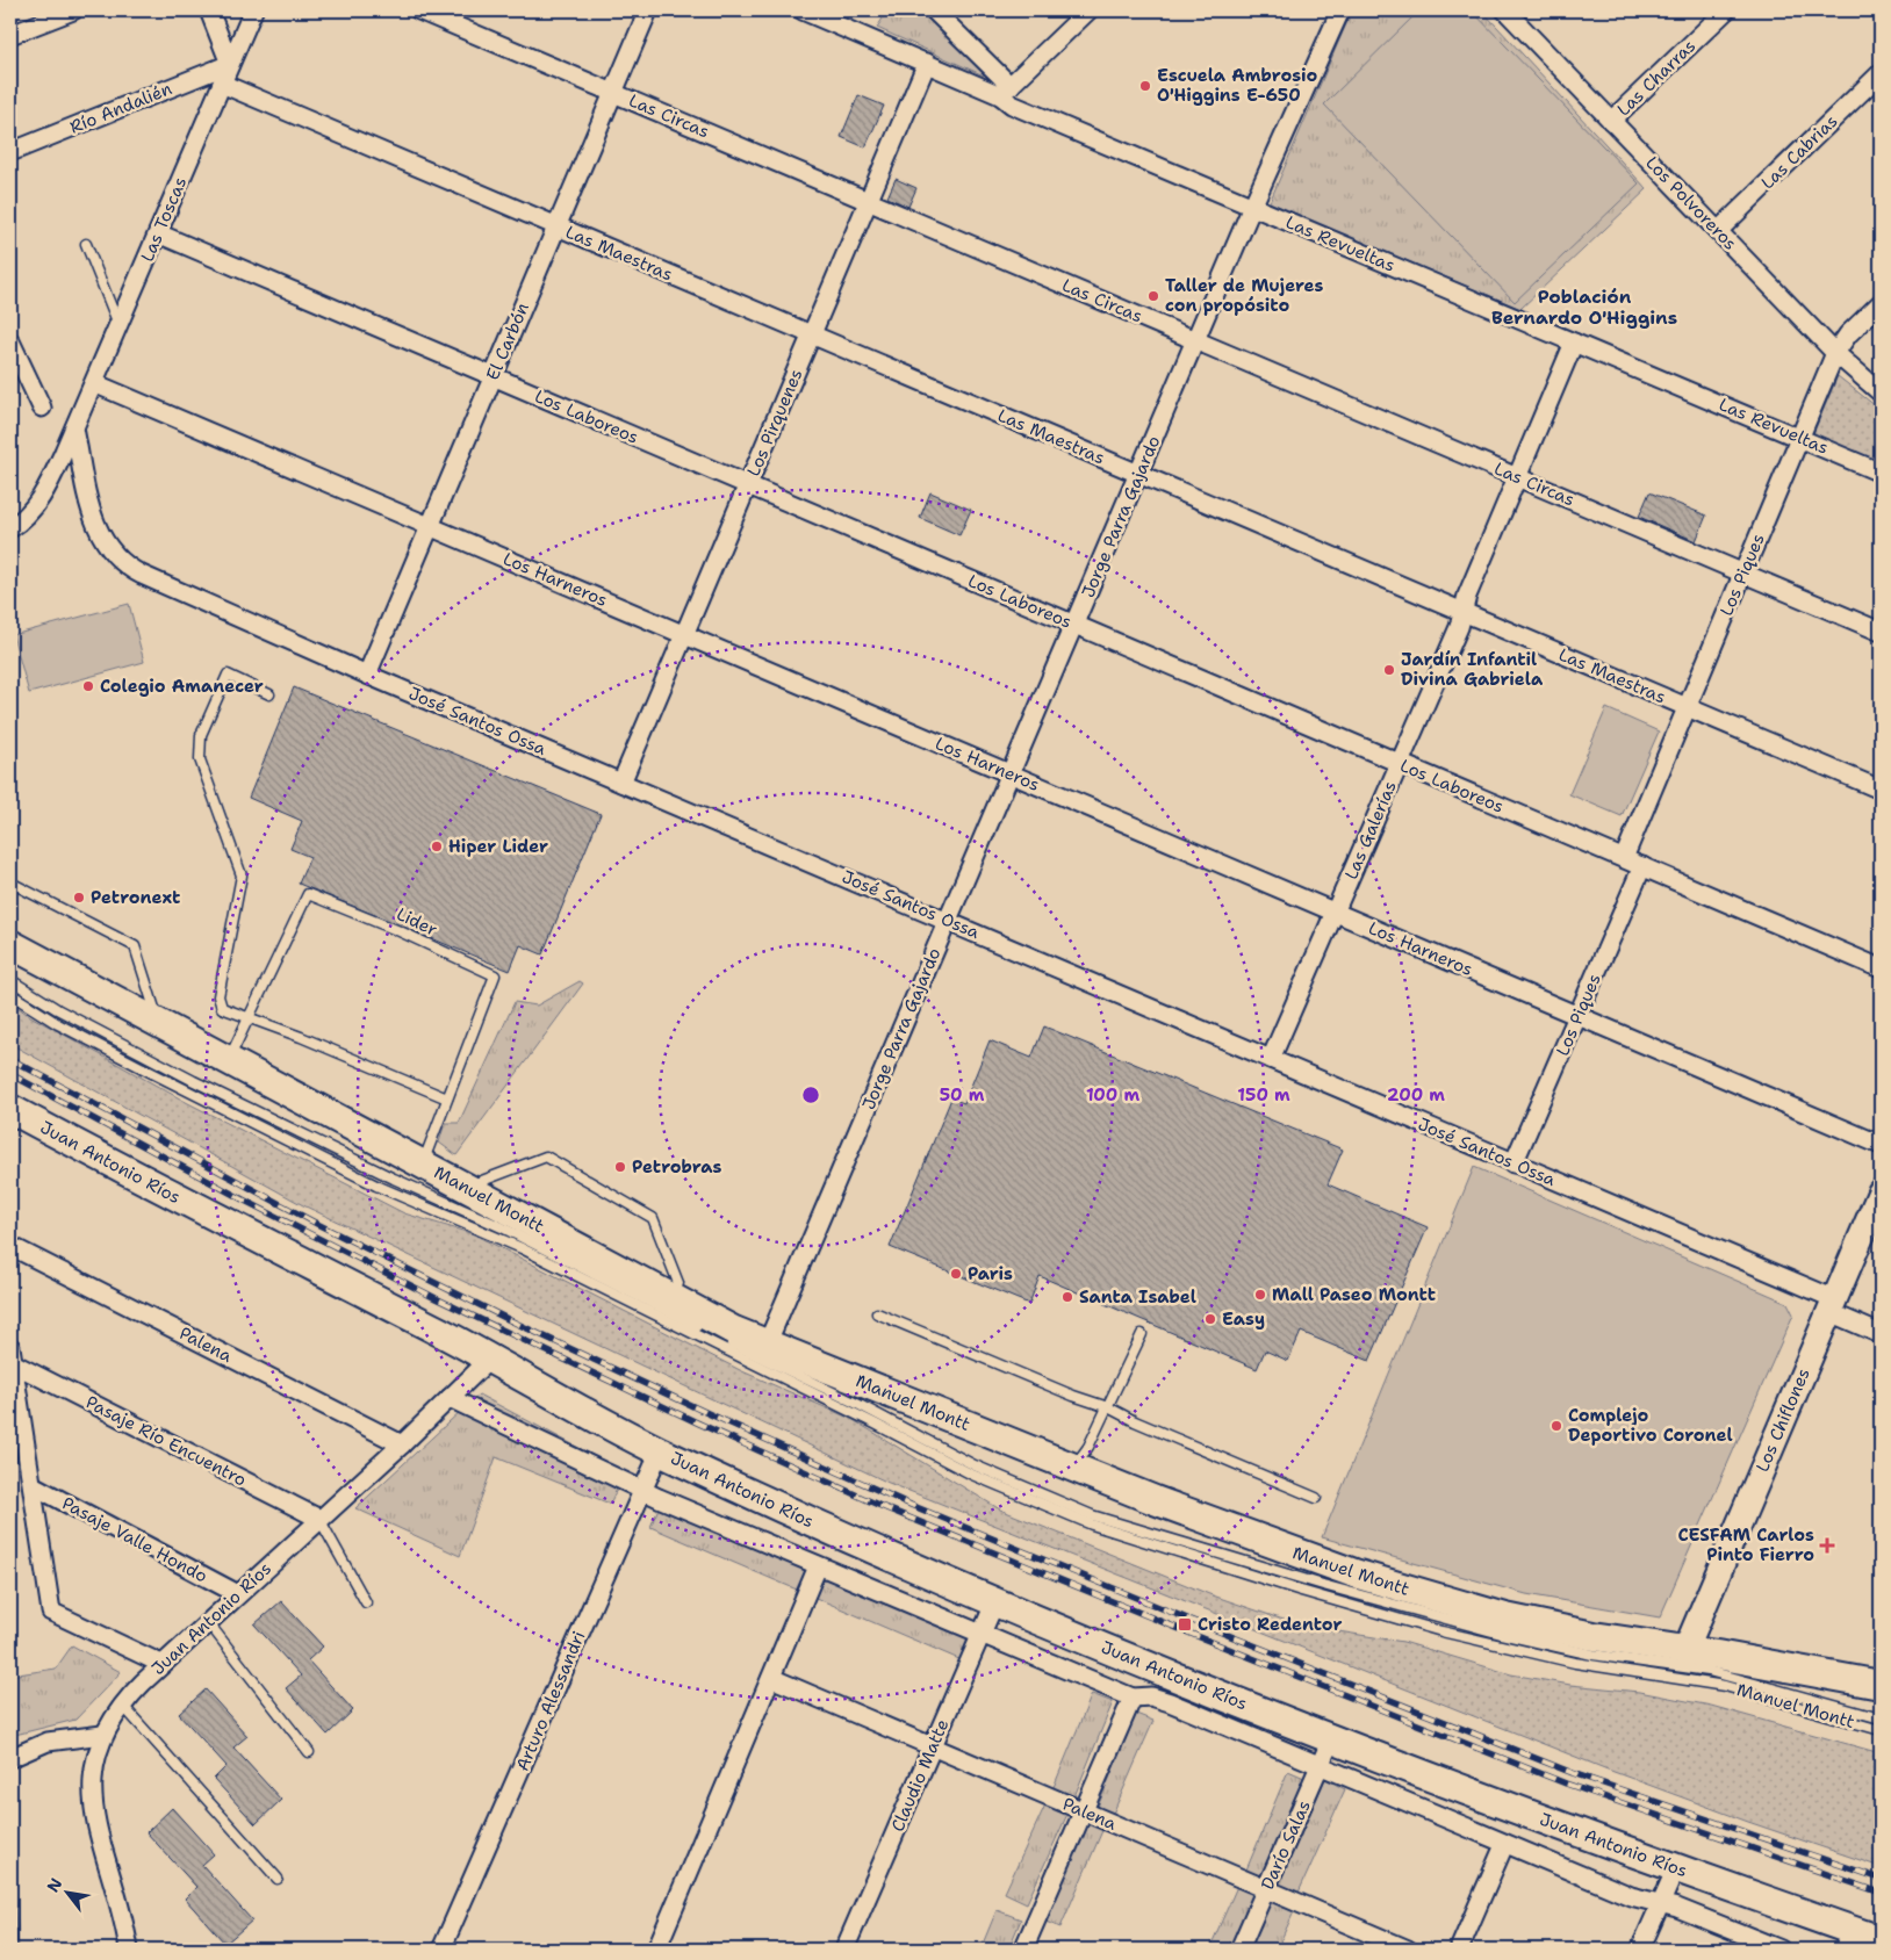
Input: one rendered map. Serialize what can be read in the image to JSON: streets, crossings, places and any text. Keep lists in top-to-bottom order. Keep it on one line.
{"streets":{"main road":["Juan Antonio Ríos","Manuel Montt"],"street":["Las Charras","Río Andalién","Las Circas","Las Cabrias","Los Polvoreros","Las Toscas","Las Revueltas","Las Maestras","El Carbón","Los Laboreos","Los Pirquenes","Jorge Parra Gajardo","Los Piques","Los Harneros","José Santos Ossa","Las Galerías","Palena","Los Chiflones","Pasaje Río Encuentro","Pasaje Valle Hondo","Arturo Alessandri","Claudio Matte","Darío Salas"],"lane":["Lider"]},"crossings":[["Las Charras","Los Polvoreros"],["Río Andalién","Las Toscas"],["Las Circas","El Carbón"],["Las Circas","Los Pirquenes"],["Las Circas","Jorge Parra Gajardo"],["Las Circas","Los Piques"],["Las Circas","Las Galerías"],["Las Cabrias","Los Polvoreros"],["Los Polvoreros","Los Piques"],["Las Toscas","Las Maestras"],["Las Toscas","Los Laboreos"],["Las Toscas","Los Harneros"],["Las Toscas","José Santos Ossa"],["Las Revueltas","Los Pirquenes"],["Las Revueltas","Jorge Parra Gajardo"],["Las Revueltas","Los Piques"],["Las Revueltas","Las Galerías"],["Las Maestras","El Carbón"],["Las Maestras","Los Pirquenes"],["Las Maestras","Jorge Parra Gajardo"],["Las Maestras","Los Piques"],["Las Maestras","Las Galerías"],["El Carbón","Los Laboreos"],["El Carbón","Los Harneros"],["El Carbón","José Santos Ossa"],["Los Laboreos","Los Pirquenes"],["Los Laboreos","Jorge Parra Gajardo"],["Los Laboreos","Los Piques"],["Los Laboreos","Las Galerías"],["Los Pirquenes","Los Harneros"],["Los Pirquenes","José Santos Ossa"],["Jorge Parra Gajardo","Los Harneros"],["Jorge Parra Gajardo","José Santos Ossa"],["Jorge Parra Gajardo","Manuel Montt"],["Los Piques","Los Harneros"],["Los Piques","José Santos Ossa"],["Los Harneros","Las Galerías"],["José Santos Ossa","Las Galerías"],["José Santos Ossa","Los Chiflones"],["Lider","Manuel Montt"],["Juan Antonio Ríos","Palena"],["Juan Antonio Ríos","Pasaje Río Encuentro"],["Juan Antonio Ríos","Pasaje Valle Hondo"],["Juan Antonio Ríos","Arturo Alessandri"],["Juan Antonio Ríos","Claudio Matte"],["Juan Antonio Ríos","Darío Salas"],["Manuel Montt","Los Chiflones"],["Palena","Claudio Matte"],["Palena","Darío Salas"]],"districts":["Población Bernardo O'Higgins"],"places":{"other":["Escuela Ambrosio O'Higgins E-650","Taller de Mujeres con propósito","Jardín Infantil Divina Gabriela","Colegio Amanecer","Hiper Lider","Petronext","Petrobras","Paris","Mall Paseo Montt","Santa Isabel","Easy","Complejo Deportivo Coronel"],"health":["CESFAM Carlos Pinto Fierro"],"transit":["Cristo Redentor"]},"north":"top left","rings":["50 m","100 m","150 m","200 m"]}
